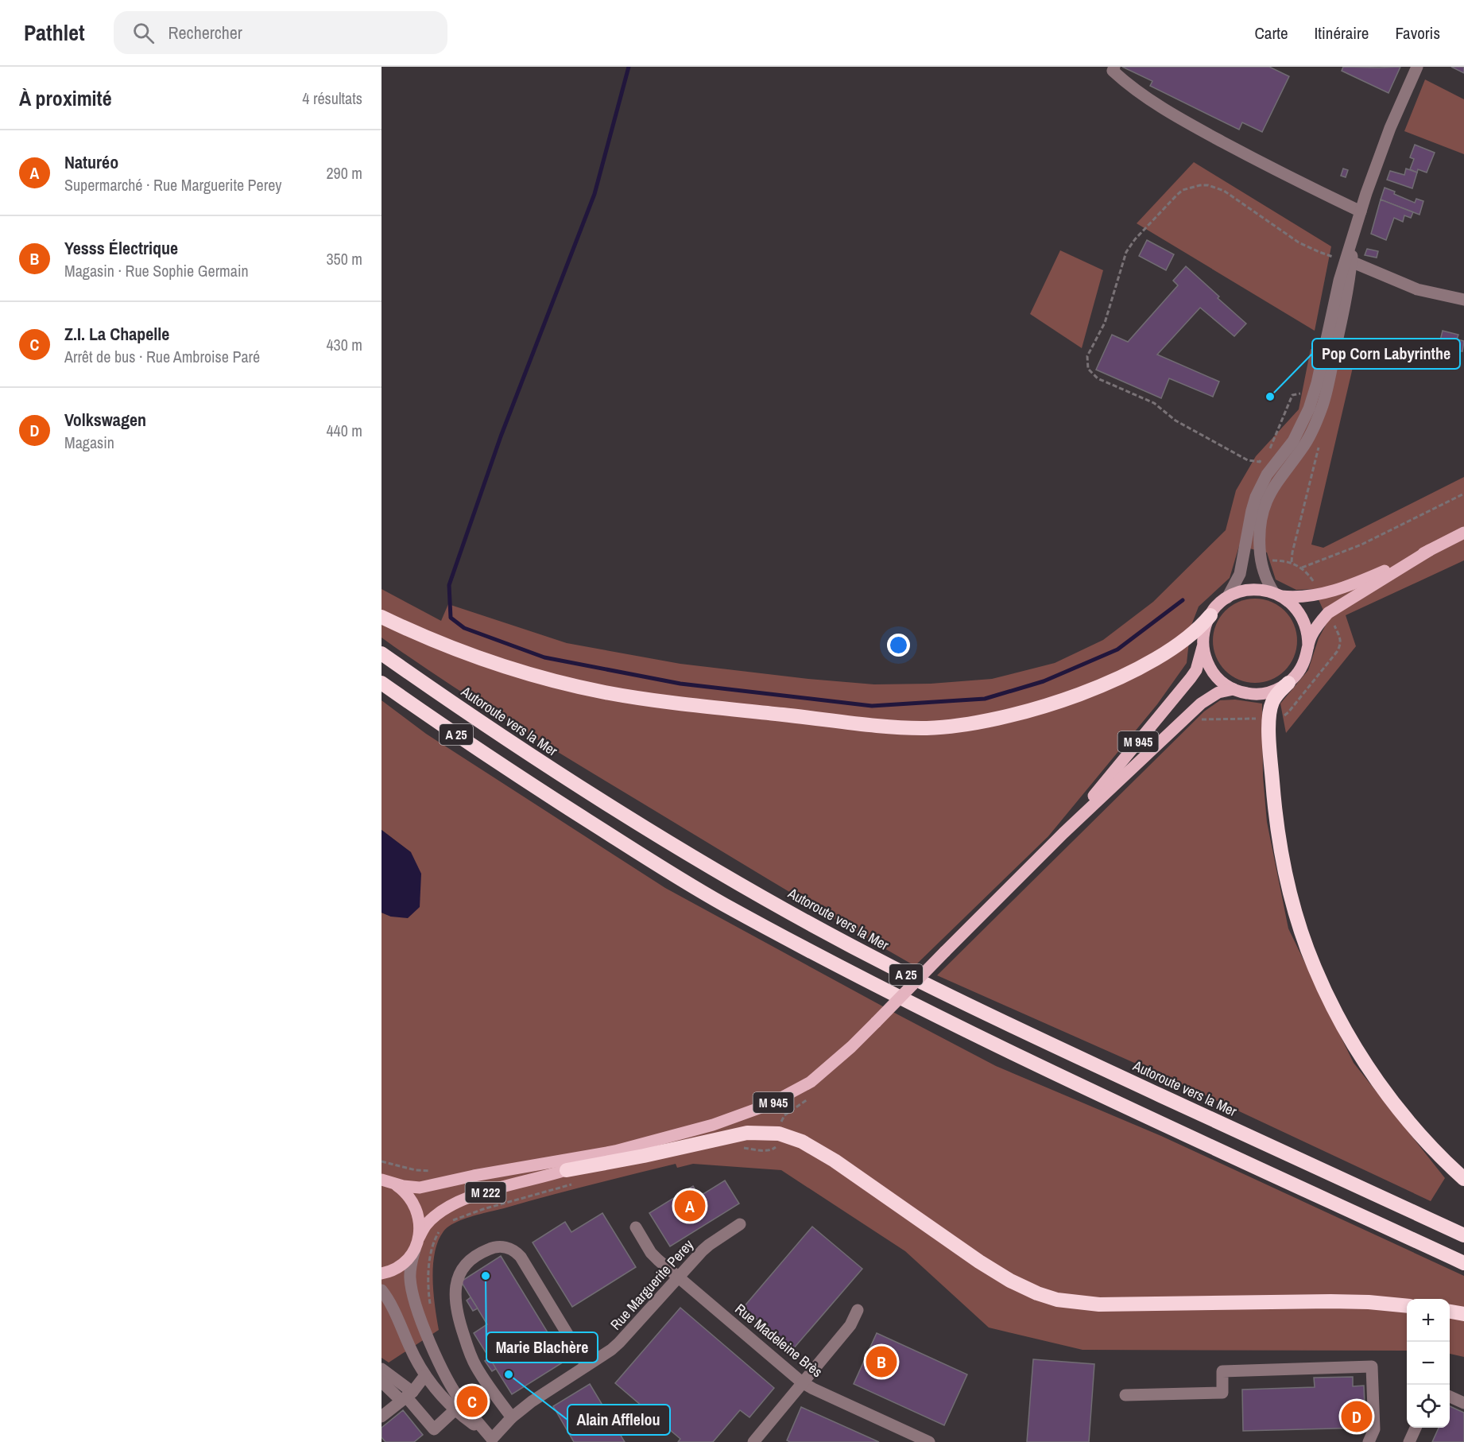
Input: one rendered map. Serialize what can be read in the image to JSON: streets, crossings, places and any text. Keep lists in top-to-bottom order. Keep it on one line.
{"streets":{"highway":["Autoroute vers la Mer","A 25"],"main road":["M 945","M 222"],"street":["Rue Marguerite Perey","Rue Madeleine Brès"]},"crossings":[["M 945","M 222"],["Rue Marguerite Perey","Rue Madeleine Brès"]],"places":["Pop Corn Labyrinthe","Marie Blachère","Alain Afflelou"],"page":{"header":"Pathlet","search":"Rechercher","nav":["Carte","Itinéraire","Favoris"],"heading":["À proximité","4 résultats"],"list":[{"mark":"A","name":"Naturéo","note":"Supermarché · Rue Marguerite Perey","value":"290 m"},{"mark":"B","name":"Yesss Électrique","note":"Magasin · Rue Sophie Germain","value":"350 m"},{"mark":"C","name":"Z.I. La Chapelle","note":"Arrêt de bus · Rue Ambroise Paré","value":"430 m"},{"mark":"D","name":"Volkswagen","note":"Magasin","value":"440 m"}],"pins":["A","B","C","D"],"map_buttons":["+","−"]}}
